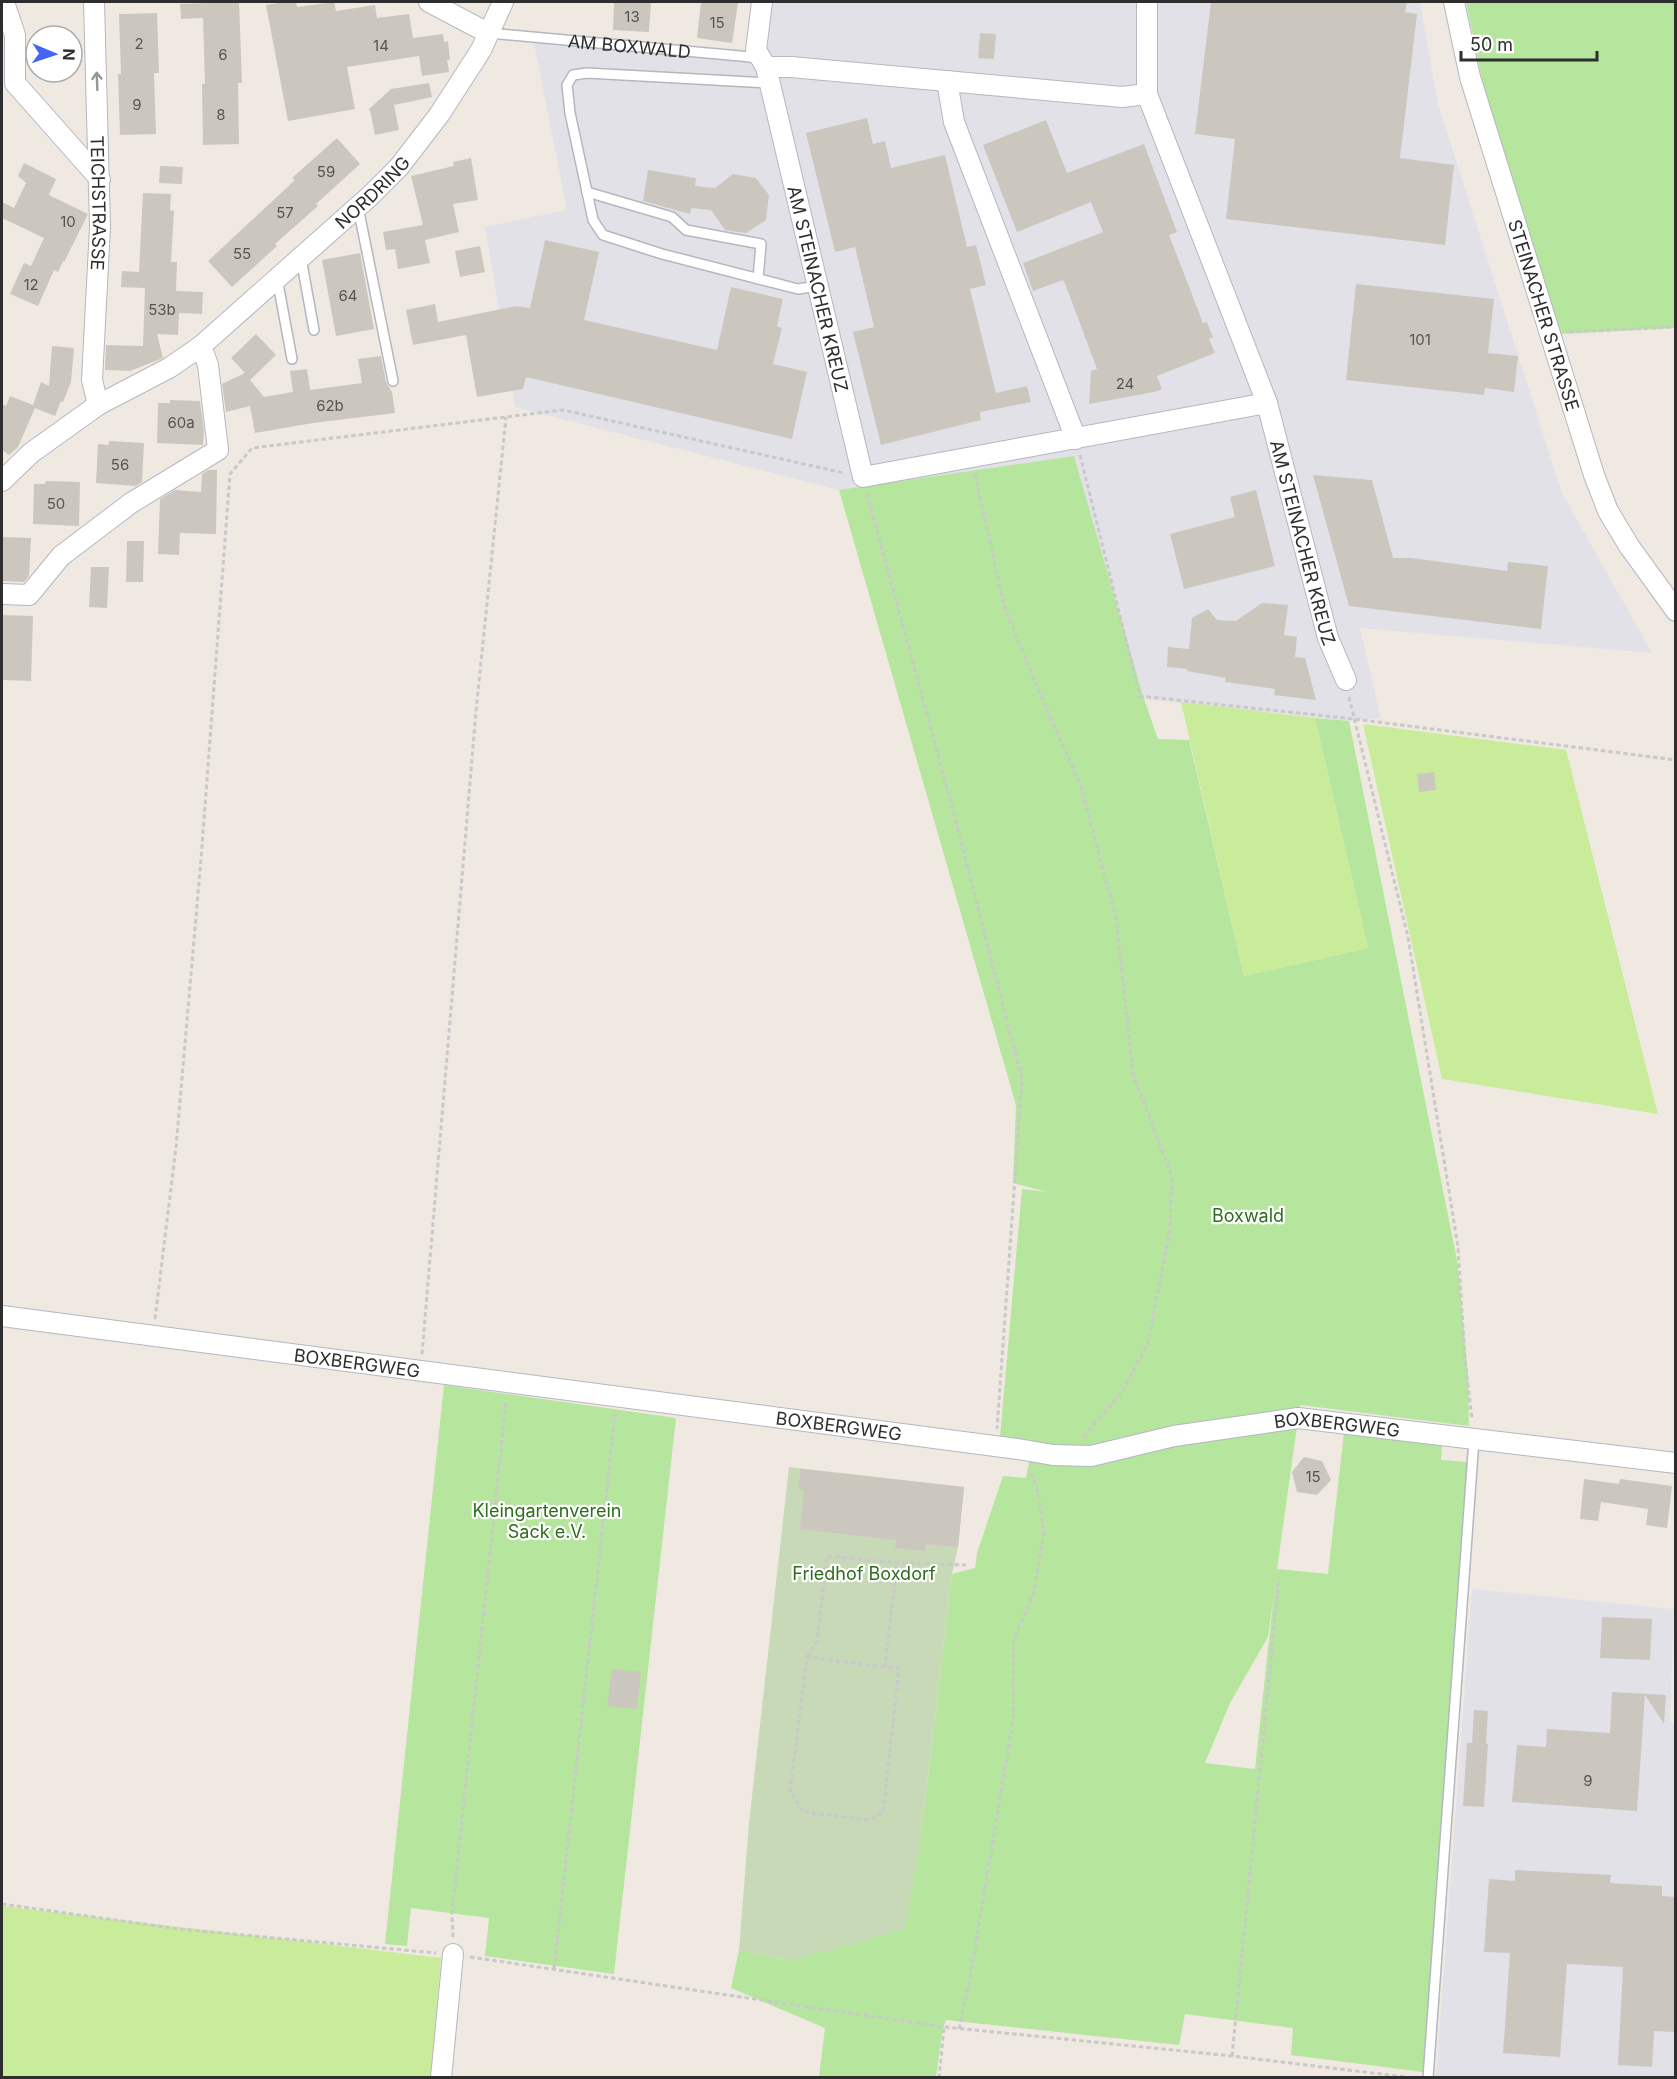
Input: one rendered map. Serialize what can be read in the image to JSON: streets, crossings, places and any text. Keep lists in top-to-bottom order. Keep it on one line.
{"streets":{"street":["AM BOXWALD","NORDRING","TEICHSTRASSE","AM STEINACHER KREUZ","STEINACHER STRASSE","BOXBERGWEG"]},"crossings":[["AM BOXWALD","NORDRING"],["AM BOXWALD","AM STEINACHER KREUZ"],["NORDRING","TEICHSTRASSE"]],"parks":["Boxwald","Kleingartenverein Sack e.V.","Friedhof Boxdorf"],"house_numbers":["13","15","2","14","6","9","8","59","57","10","55","12","64","53b","101","24","62b","60a","56","50","15","9"],"scale_bar":"50 m","north":"right"}
